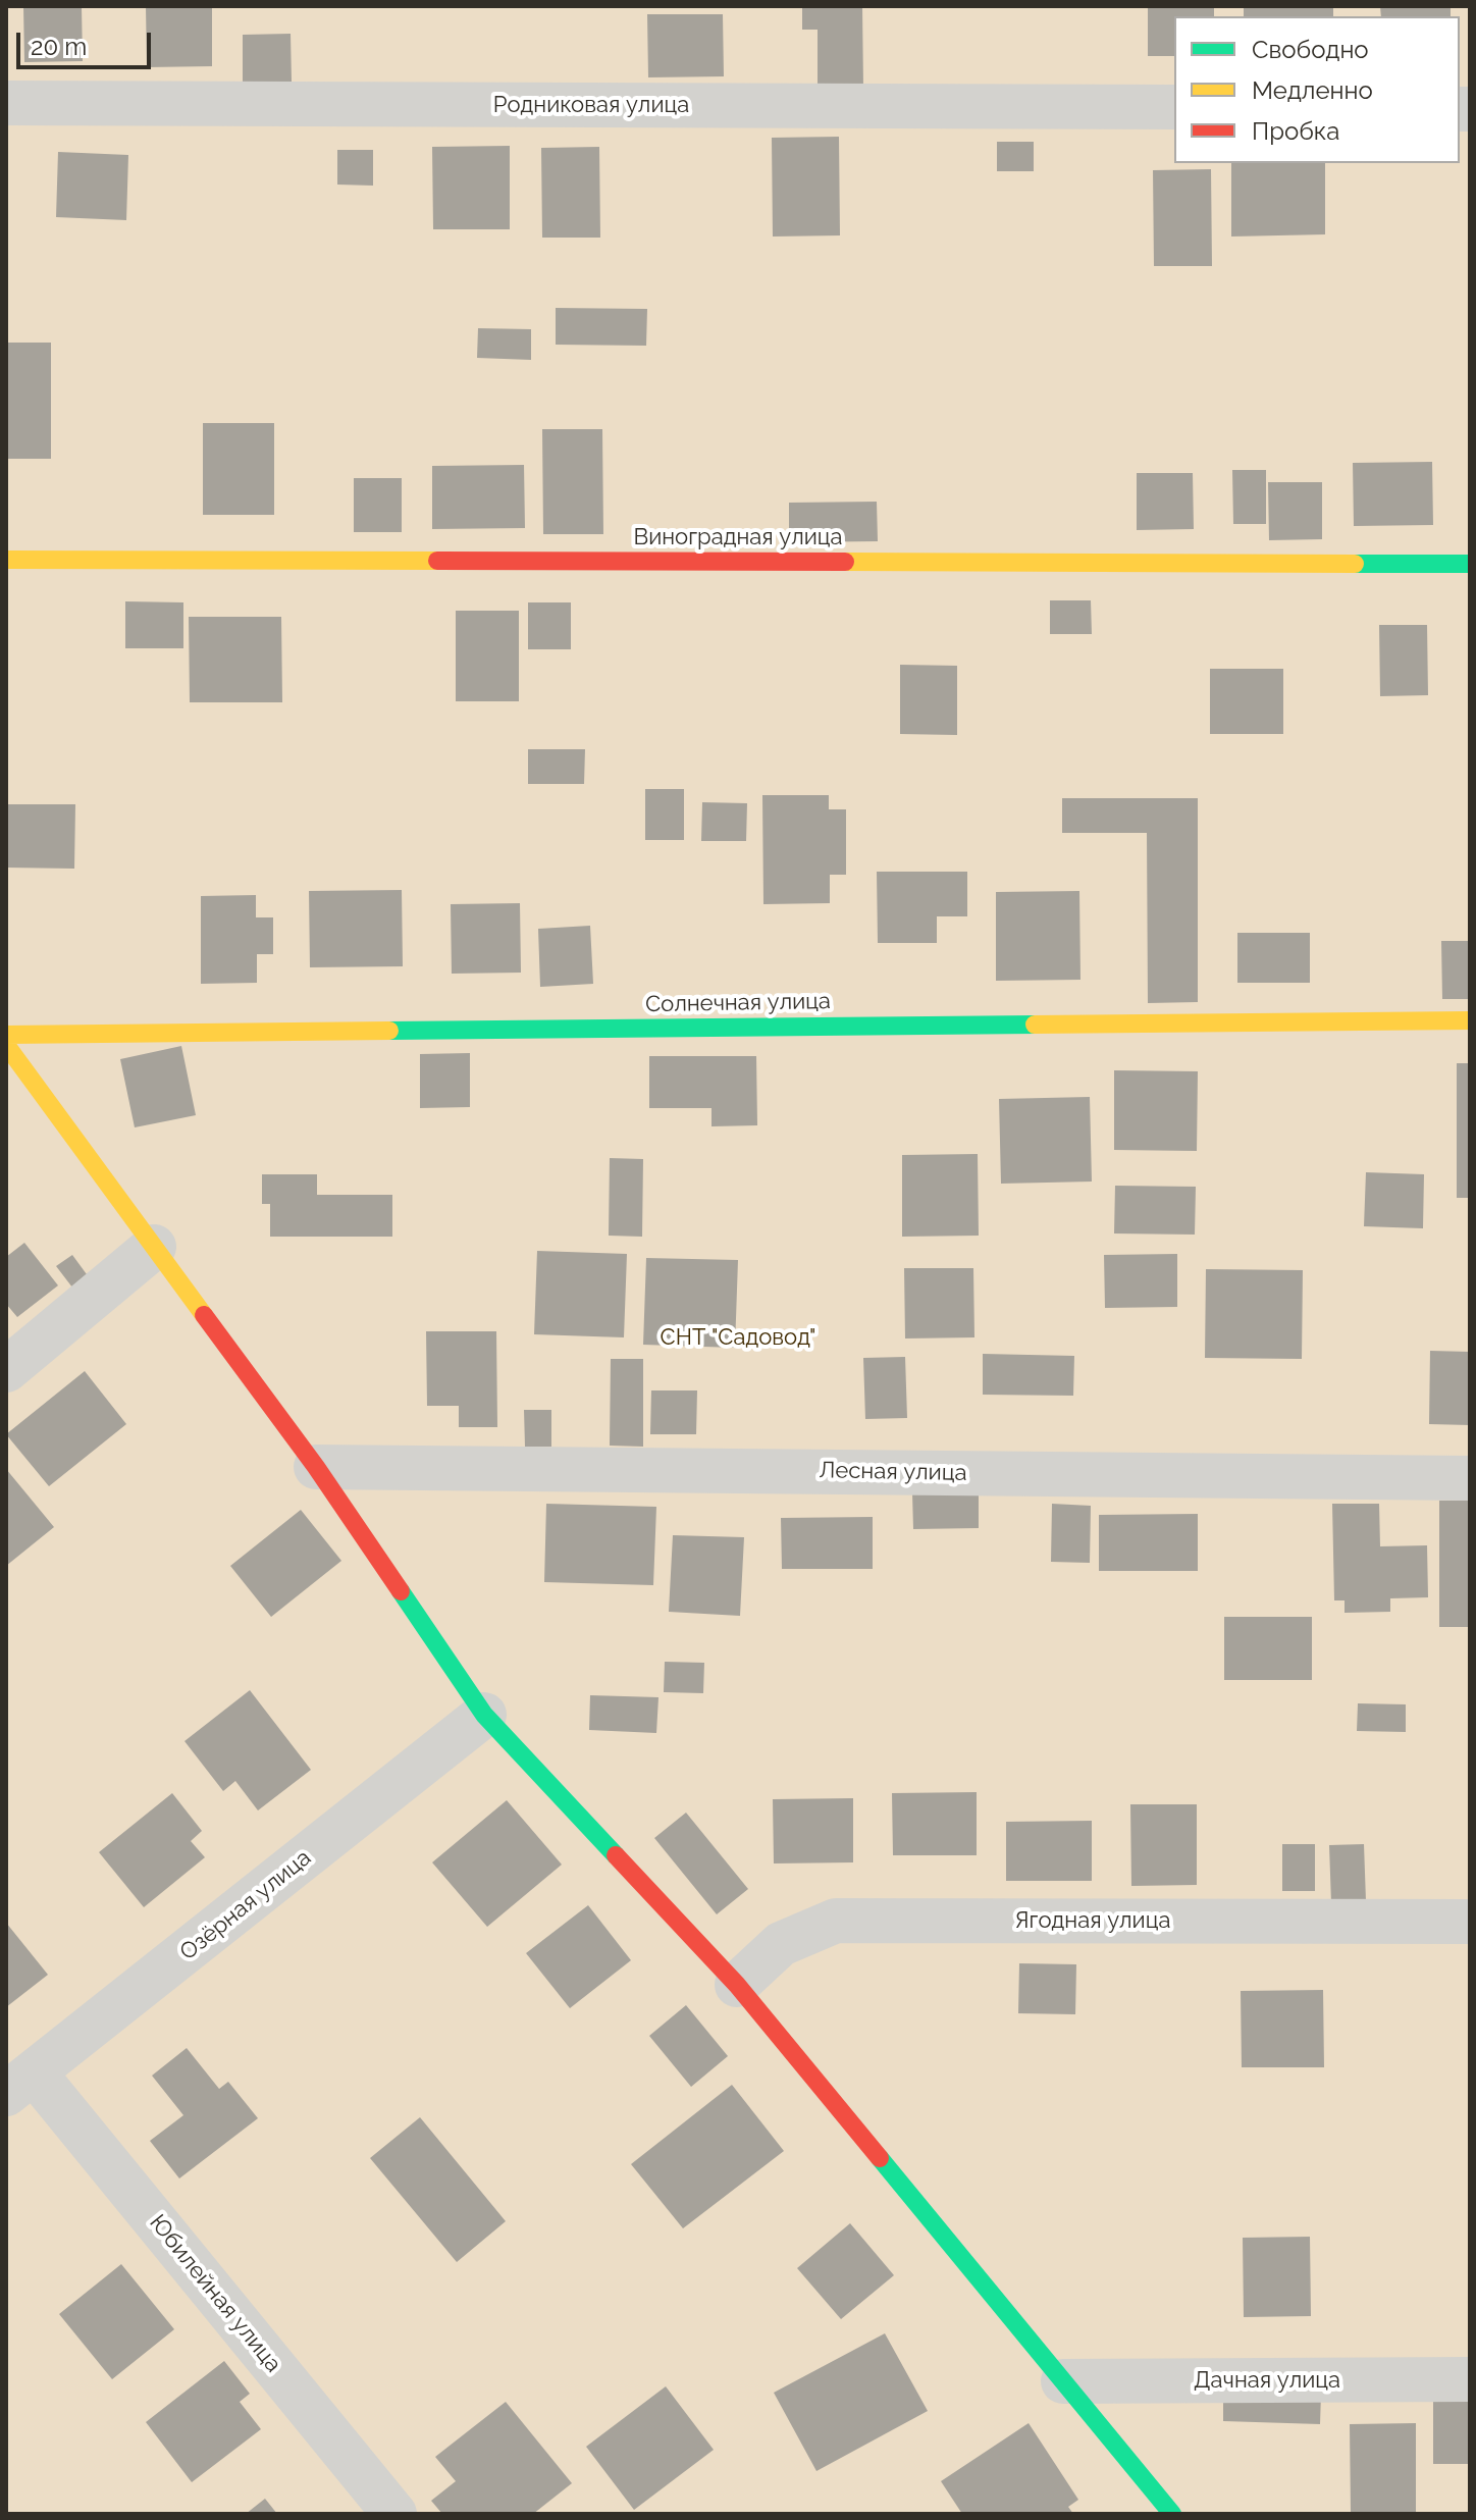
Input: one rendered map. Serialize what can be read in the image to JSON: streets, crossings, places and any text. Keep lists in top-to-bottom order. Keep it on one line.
{"streets":{"street":["Родниковая улица","Виноградная улица","Солнечная улица","Лесная улица","Озёрная улица","Ягодная улица","Юбилейная улица","Дачная улица"]},"crossings":[["Озёрная улица","Юбилейная улица"]],"parks":["СНТ \"Садовод\""],"legend":["Свободно","Медленно","Пробка"],"scale_bar":"20 m"}
